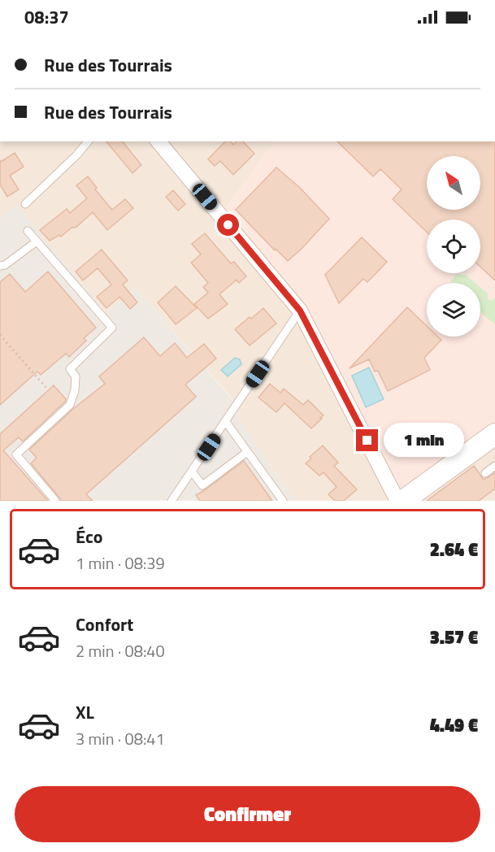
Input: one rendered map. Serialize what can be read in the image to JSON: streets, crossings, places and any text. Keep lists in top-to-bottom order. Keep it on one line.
{"north":"top left","page":{"status":"08:37","banner":["Rue des Tourrais","Rue des Tourrais"],"bubble":"1 min","list":[{"name":"Éco","note":"1 min · 08:39","value":"2.64 €"},{"name":"Confort","note":"2 min · 08:40","value":"3.57 €"},{"name":"XL","note":"3 min · 08:41","value":"4.49 €"}],"buttons":"Confirmer"}}
